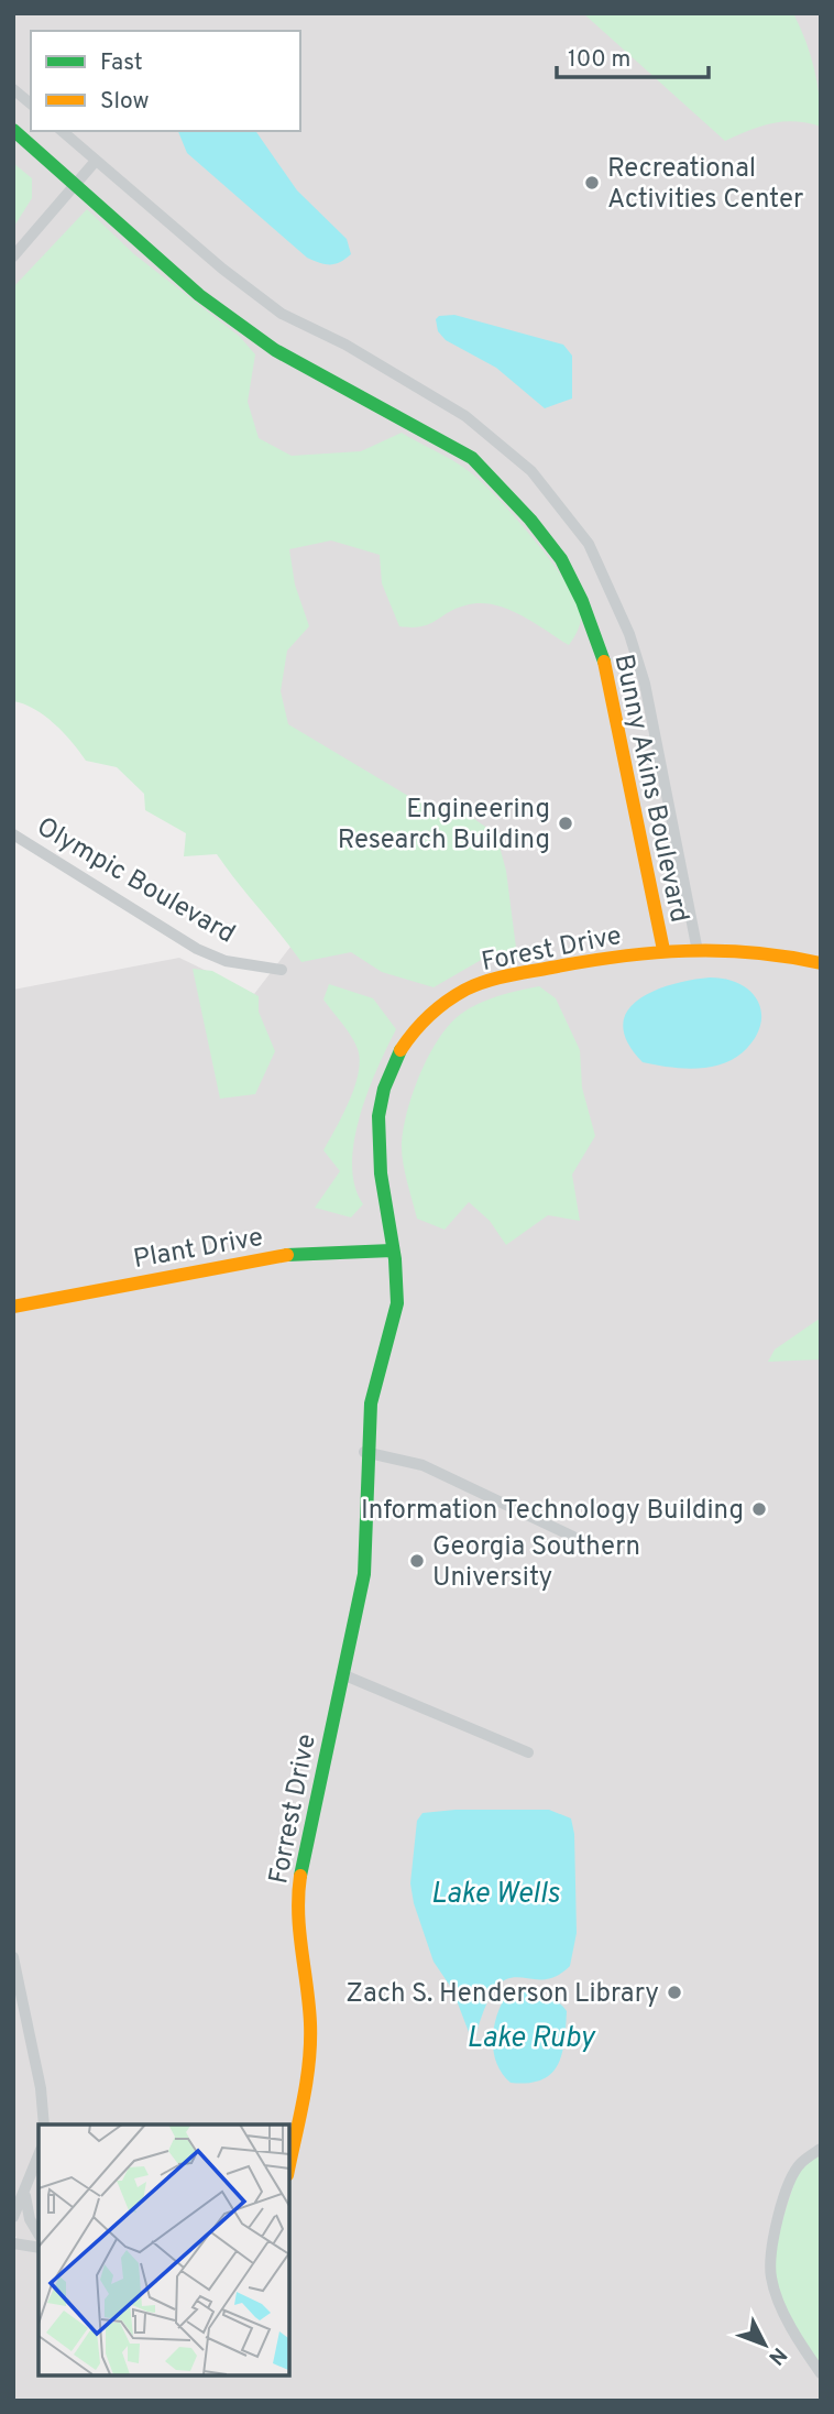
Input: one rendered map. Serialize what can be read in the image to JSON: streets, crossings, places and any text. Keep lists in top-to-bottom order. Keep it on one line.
{"streets":{"street":["Bunny Akins Boulevard","Olympic Boulevard","Forest Drive","Plant Drive","Forrest Drive"]},"crossings":[["Bunny Akins Boulevard","Forest Drive"],["Forest Drive","Plant Drive"],["Forest Drive","Forrest Drive"]],"water":["Lake Wells","Lake Ruby"],"places":["Recreational Activities Center","Engineering Research Building","Information Technology Building","Georgia Southern University","Zach S. Henderson Library"],"legend":["Fast","Slow"],"scale_bar":"100 m","north":"bottom right"}
